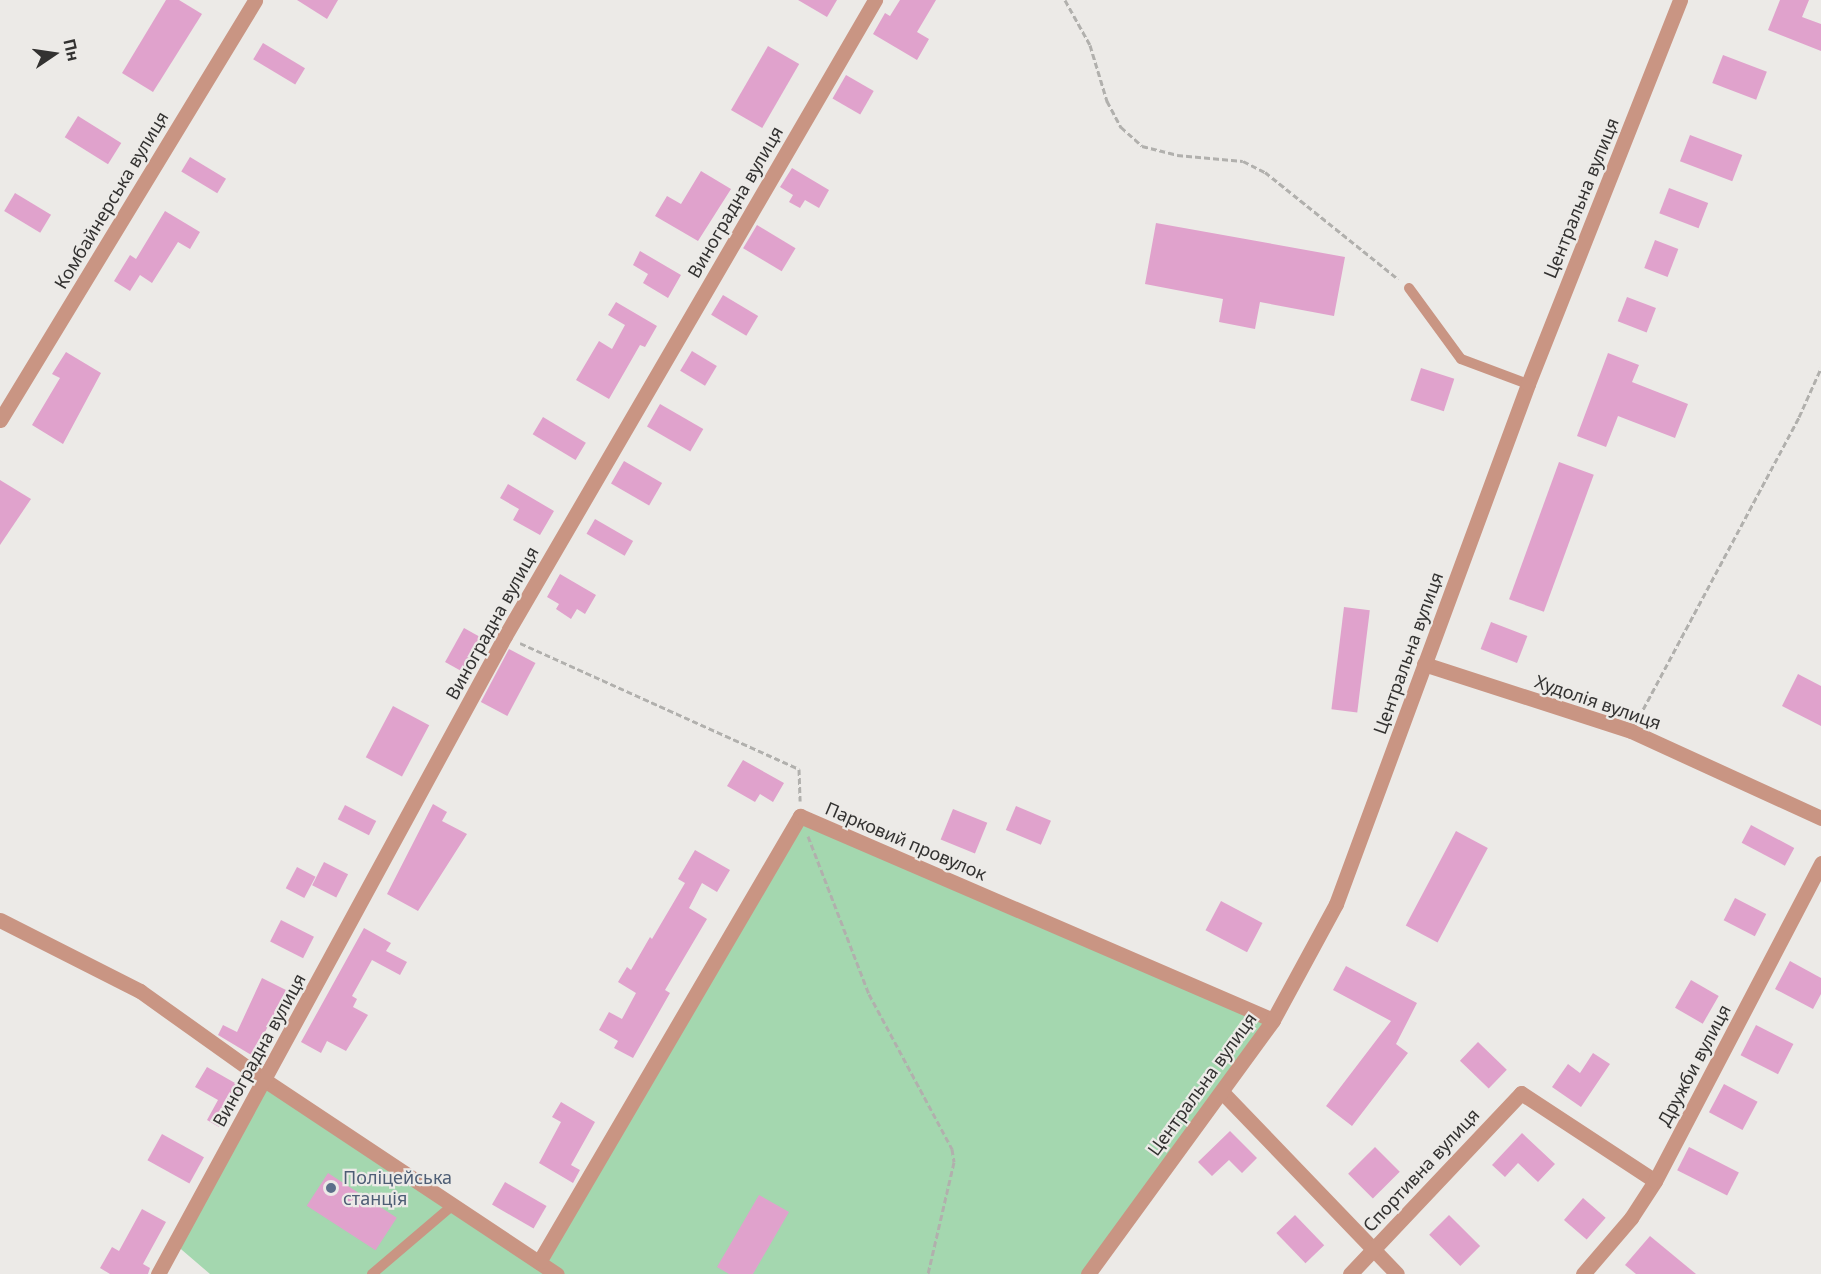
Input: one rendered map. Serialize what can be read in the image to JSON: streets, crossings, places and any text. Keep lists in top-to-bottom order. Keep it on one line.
{"streets":{"street":["Центральна вулиця","Комбайнерська вулиця","Виноградна вулиця","Худолія вулиця","Парковий провулок","Дружби вулиця","Спортивна вулиця"]},"crossings":[["Центральна вулиця","Худолія вулиця"],["Центральна вулиця","Парковий провулок"],["Дружби вулиця","Спортивна вулиця"]],"places":["Поліцейська станція"],"north":"right"}
